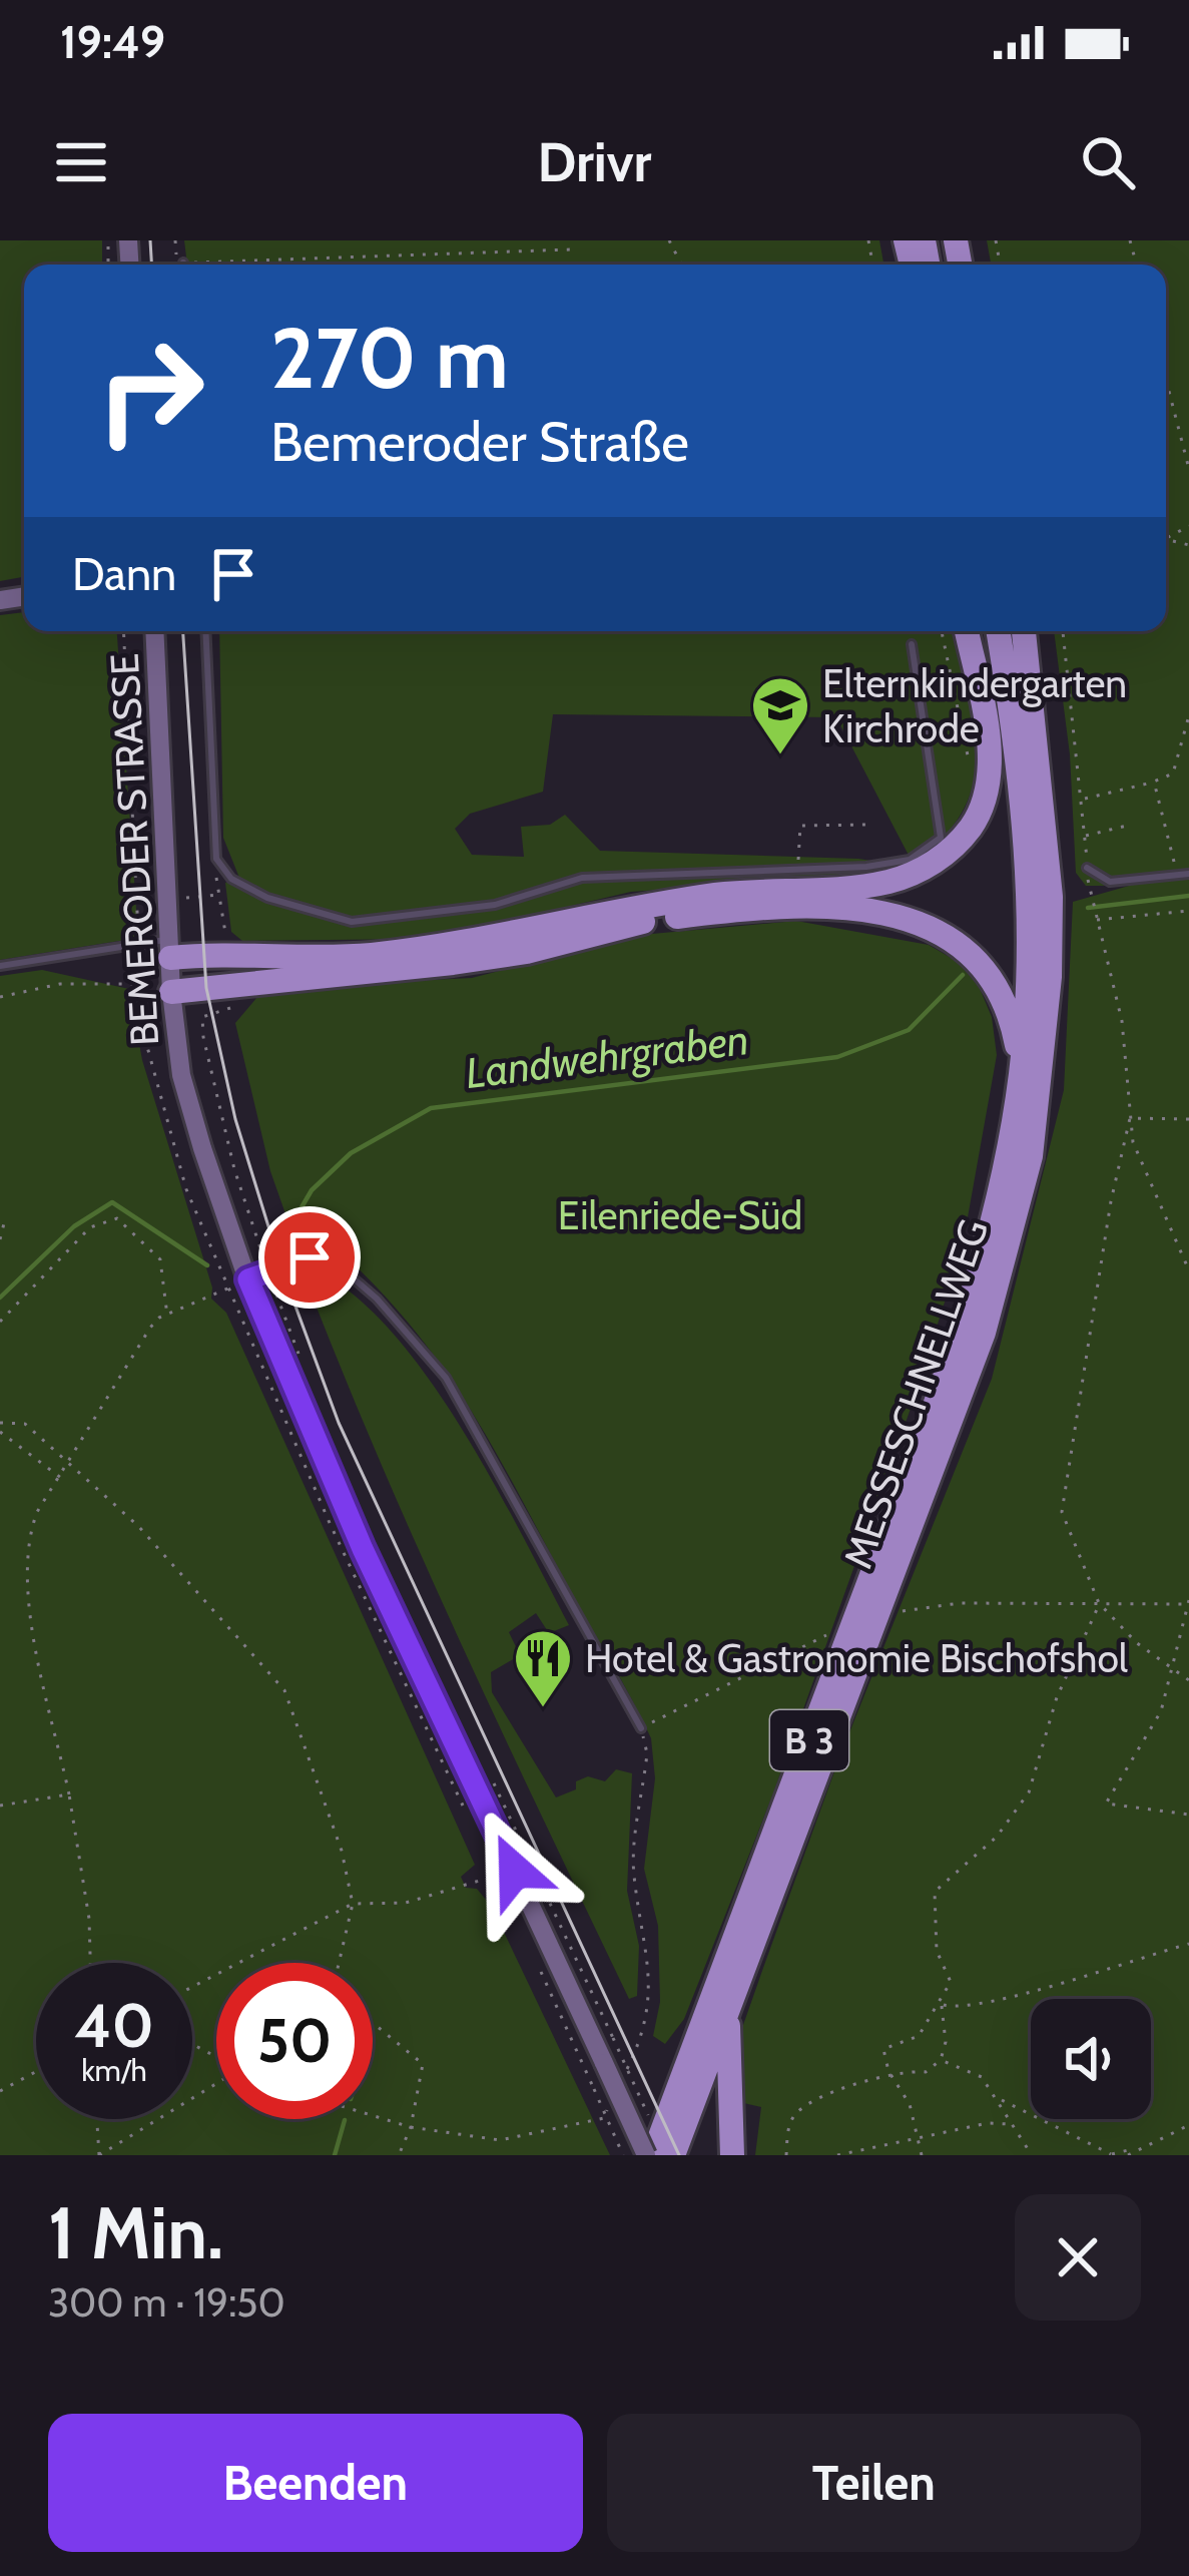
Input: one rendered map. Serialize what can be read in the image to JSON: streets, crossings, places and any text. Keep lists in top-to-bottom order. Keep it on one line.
{"streets":{"highway":["MESSESCHNELLWEG","B 3"],"main road":["BEMERODER STRASSE"]},"crossings":[["BEMERODER STRASSE","MESSESCHNELLWEG"]],"water":["Landwehrgraben"],"parks":["Eilenriede-Süd"],"places":{"school or university":["Elternkindergarten Kirchrode"],"restaurant":["Hotel & Gastronomie Bischofshol"]},"page":{"status":"19:49","header":"Drivr","turn":["270 m","Bemeroder Straße"],"then":"Dann","speed":"40 km/h","limit":"50","heading":["1 Min.","300 m · 19:50"],"buttons":["Beenden","Teilen"]}}
